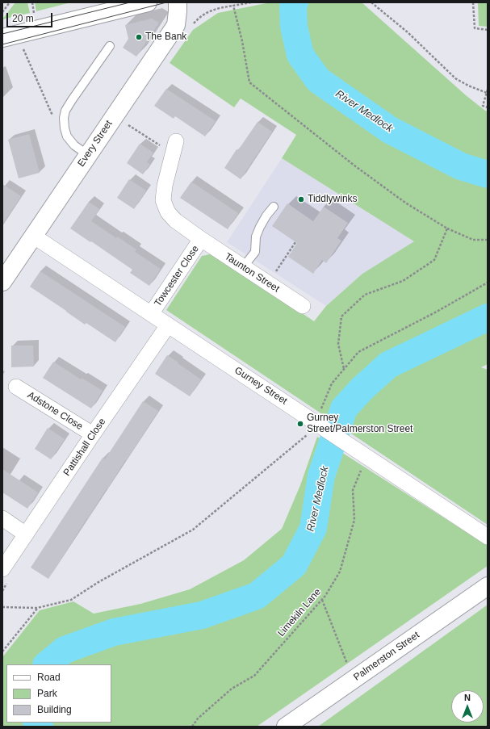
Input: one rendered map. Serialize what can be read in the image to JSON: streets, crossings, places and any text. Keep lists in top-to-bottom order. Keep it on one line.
{"streets":{"street":["Every Street","Taunton Street","Towcester Close","Gurney Street","Adstone Close","Pattishall Close","Palmerston Street"],"path":["Limekiln Lane"]},"crossings":[["Every Street","Gurney Street"],["Taunton Street","Towcester Close"],["Towcester Close","Gurney Street"],["Gurney Street","Pattishall Close"],["Gurney Street","Limekiln Lane"],["Adstone Close","Pattishall Close"]],"water":["River Medlock"],"places":["The Bank","Tiddlywinks","Gurney Street/Palmerston Street"],"legend":["Road","Park","Building"],"scale_bar":"20 m","north":"top"}
